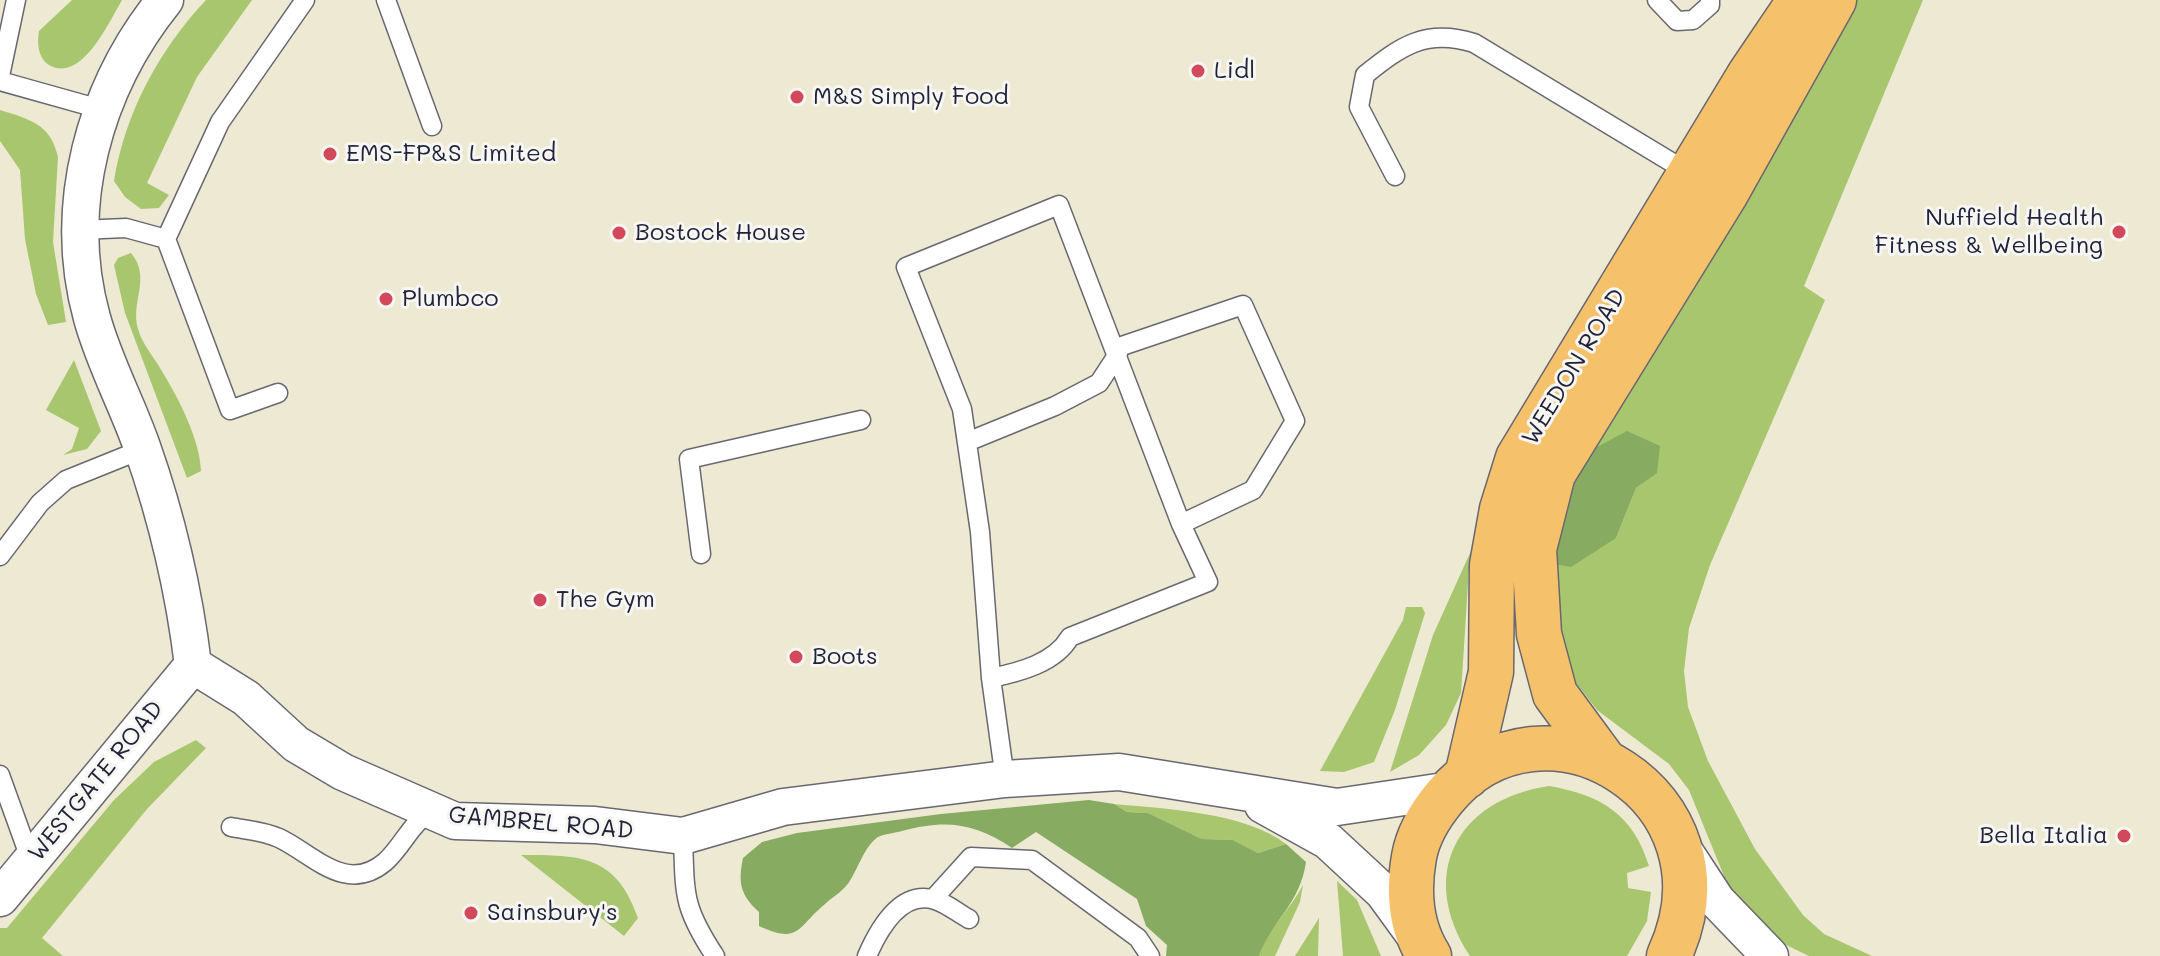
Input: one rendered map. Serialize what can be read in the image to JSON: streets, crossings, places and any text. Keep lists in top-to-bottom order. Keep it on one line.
{"streets":{"main road":["WEEDON ROAD"],"street":["WESTGATE ROAD","GAMBREL ROAD"]},"crossings":[["WEEDON ROAD","GAMBREL ROAD"],["WESTGATE ROAD","GAMBREL ROAD"]],"places":["Lidl","M&S Simply Food","EMS-FP&S Limited","Nuffield Health Fitness & Wellbeing","Bostock House","Plumbco","The Gym","Boots","Bella Italia","Sainsbury's"]}
